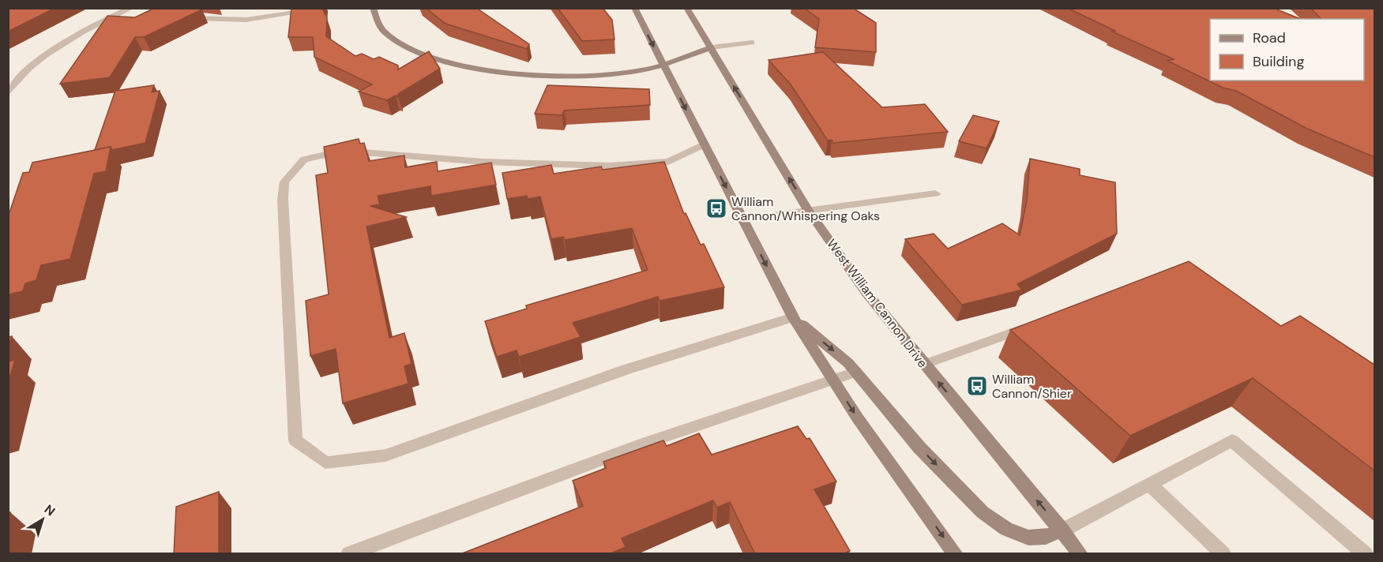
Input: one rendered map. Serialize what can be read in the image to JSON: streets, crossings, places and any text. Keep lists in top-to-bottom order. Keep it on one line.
{"streets":{"main road":["West William Cannon Drive"]},"places":{"bus stop":["William Cannon/Whispering Oaks","William Cannon/Shier"]},"legend":["Road","Building"],"north":"top right"}
